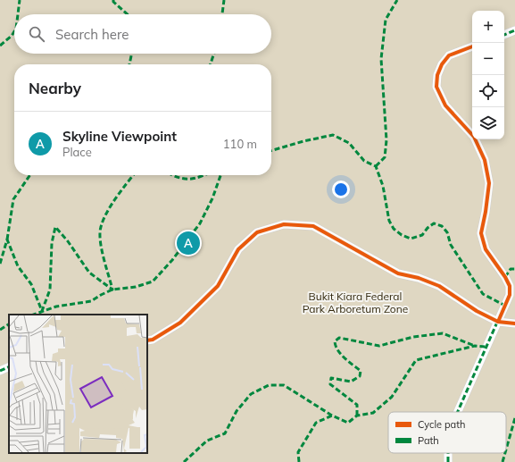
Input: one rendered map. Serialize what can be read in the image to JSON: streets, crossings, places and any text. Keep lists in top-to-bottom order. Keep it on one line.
{"parks":["Bukit Kiara Federal Park Arboretum Zone"],"legend":["Cycle path","Path"],"page":{"map_buttons":["+","−"],"search":"Search here","heading":"Nearby","list":[{"mark":"A","name":"Skyline Viewpoint","note":"Place","value":"110 m"}],"pins":"A"}}
